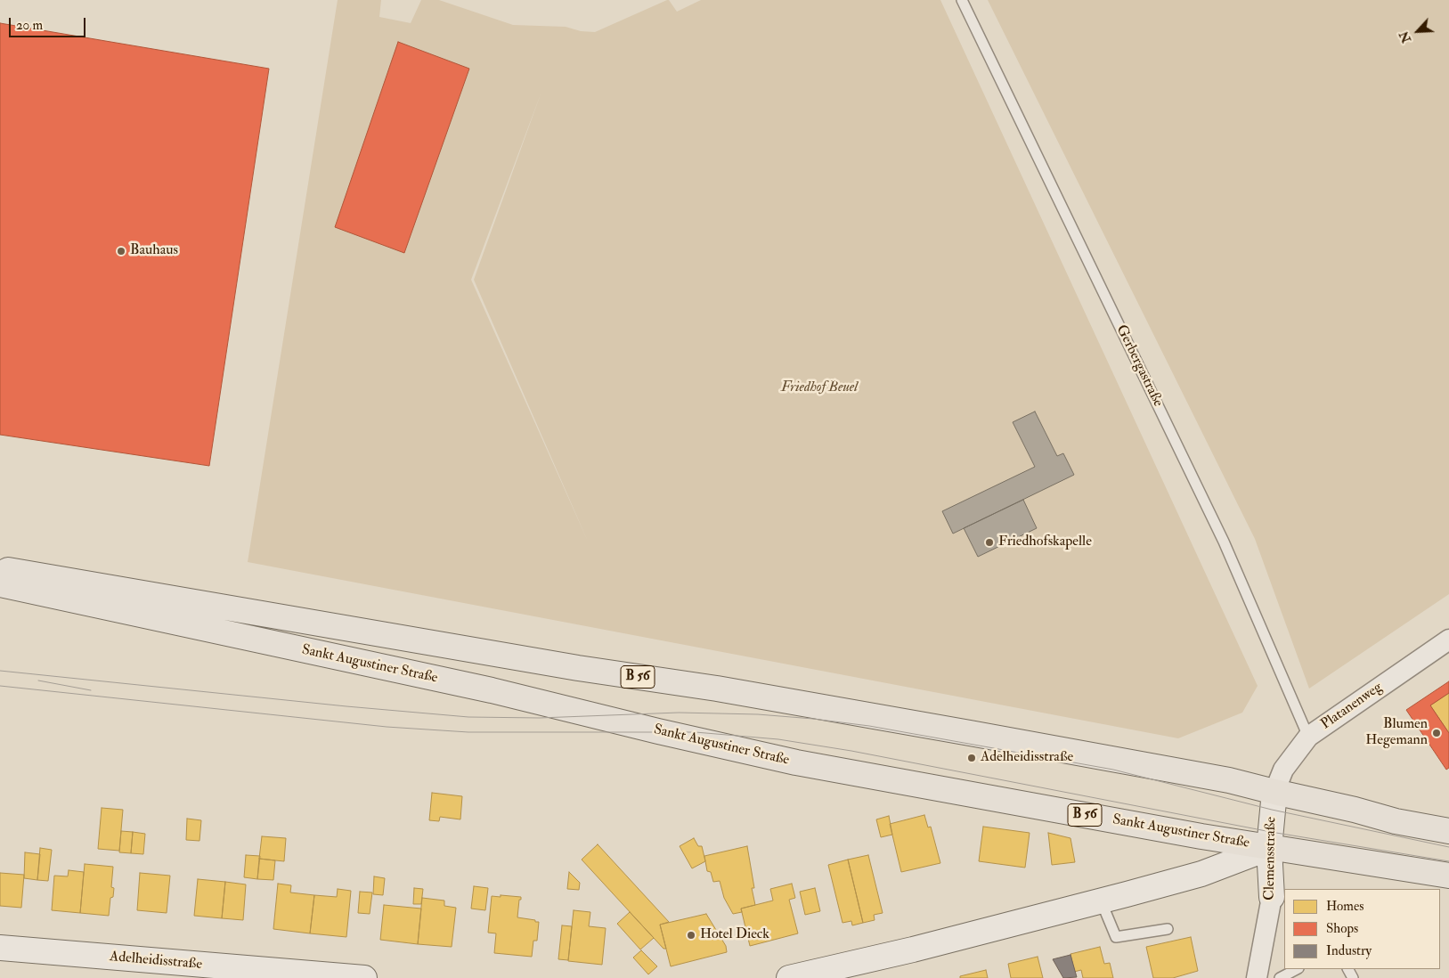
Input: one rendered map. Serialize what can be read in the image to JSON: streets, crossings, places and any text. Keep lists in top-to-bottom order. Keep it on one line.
{"streets":{"main road":["Sankt Augustiner Straße","B 56"],"street":["Platanenweg","Clemensstraße","Adelheidisstraße"],"lane":["Gerbergastraße"]},"crossings":[["Gerbergastraße","Platanenweg"],["Sankt Augustiner Straße","Platanenweg"],["Sankt Augustiner Straße","Clemensstraße"],["Platanenweg","Clemensstraße"]],"parks":["Friedhof Beuel"],"places":["Bauhaus","Friedhofskapelle","Blumen Hegemann","Adelheidisstraße","Hotel Dieck"],"legend":["Homes","Shops","Industry"],"scale_bar":"20 m","north":"bottom left"}
